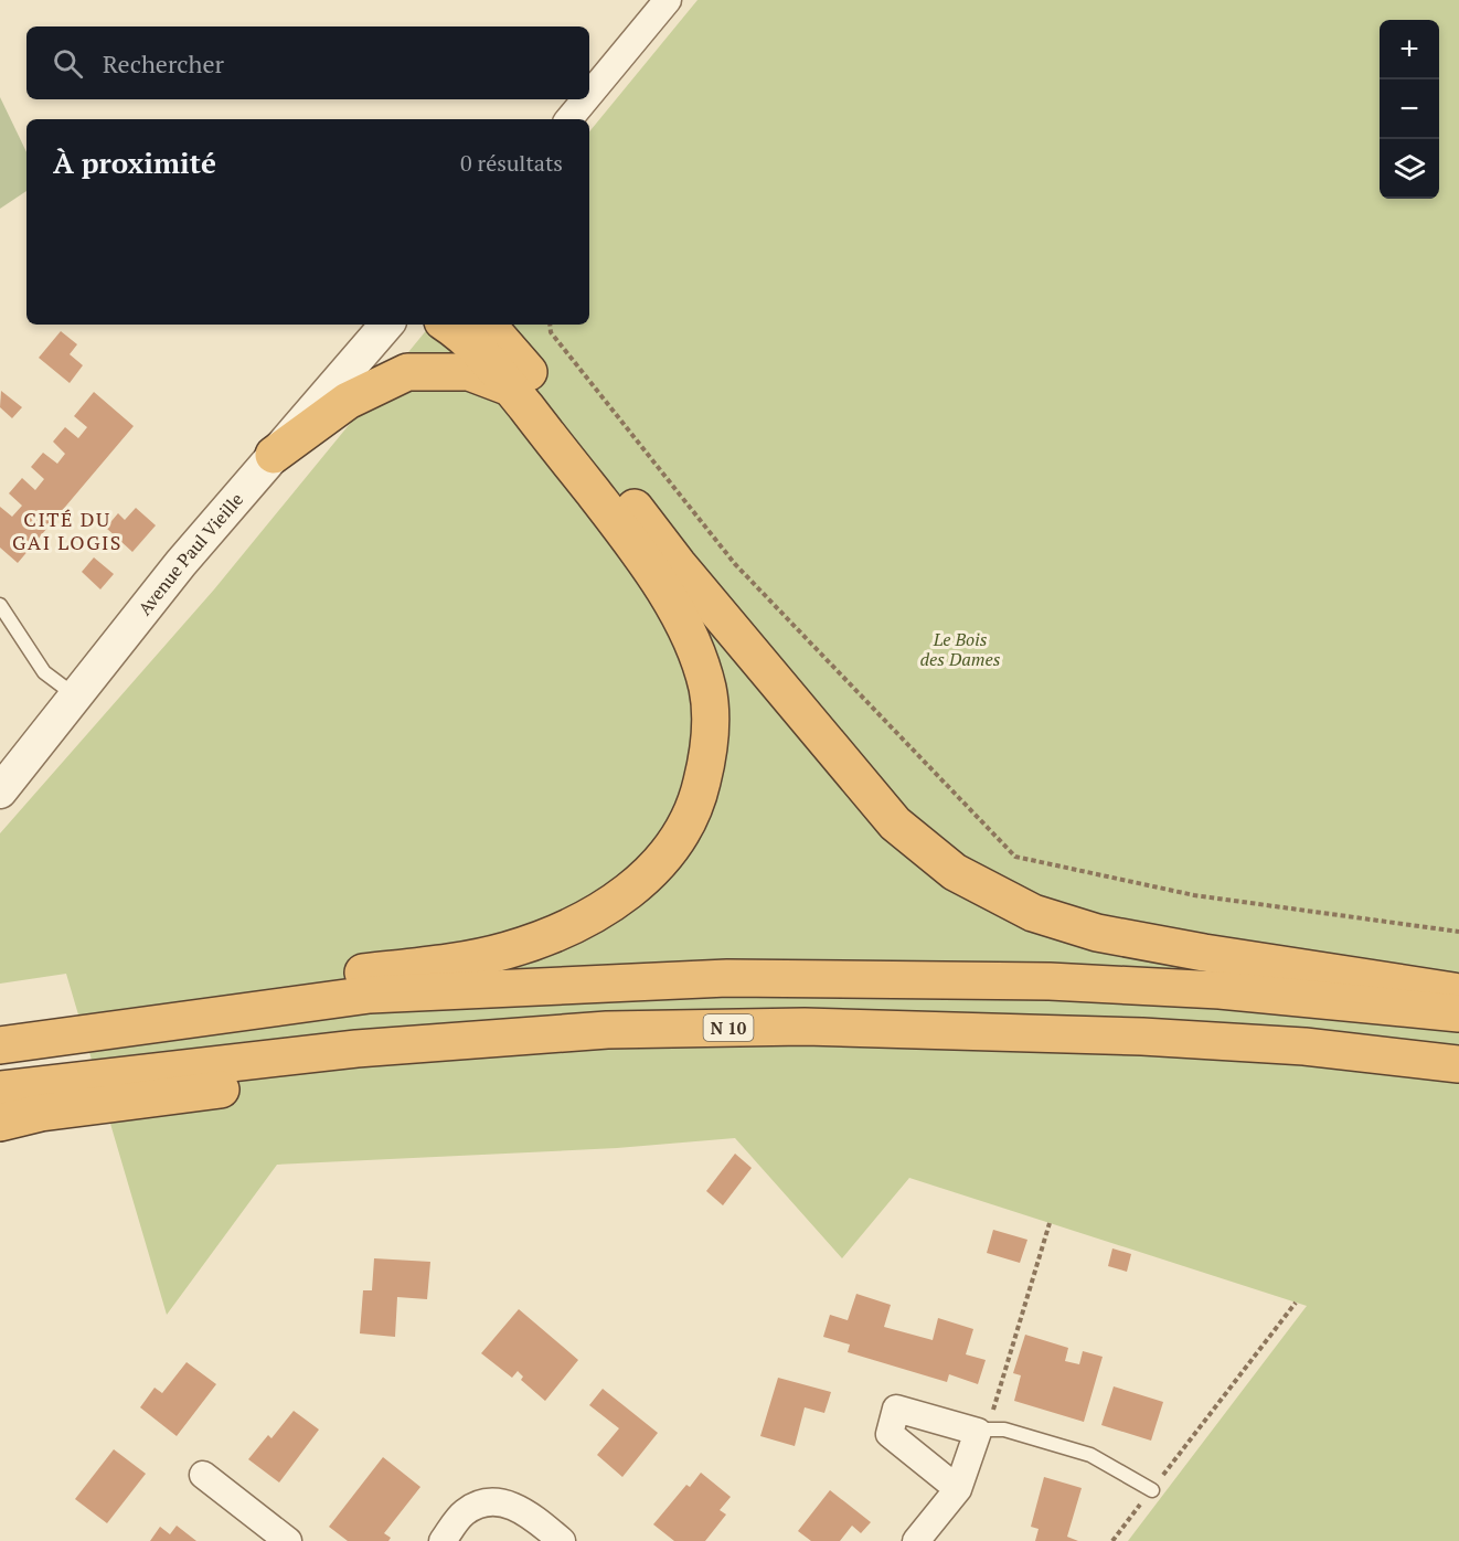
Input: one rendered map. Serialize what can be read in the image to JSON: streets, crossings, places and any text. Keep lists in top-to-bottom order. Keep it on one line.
{"streets":{"highway":["N 10"],"street":["Avenue Paul Vieille"]},"districts":["CITÉ DU GAI LOGIS"],"parks":["Le Bois des Dames"],"page":{"map_buttons":["+","−"],"search":"Rechercher","heading":["À proximité","0 résultats"]}}
